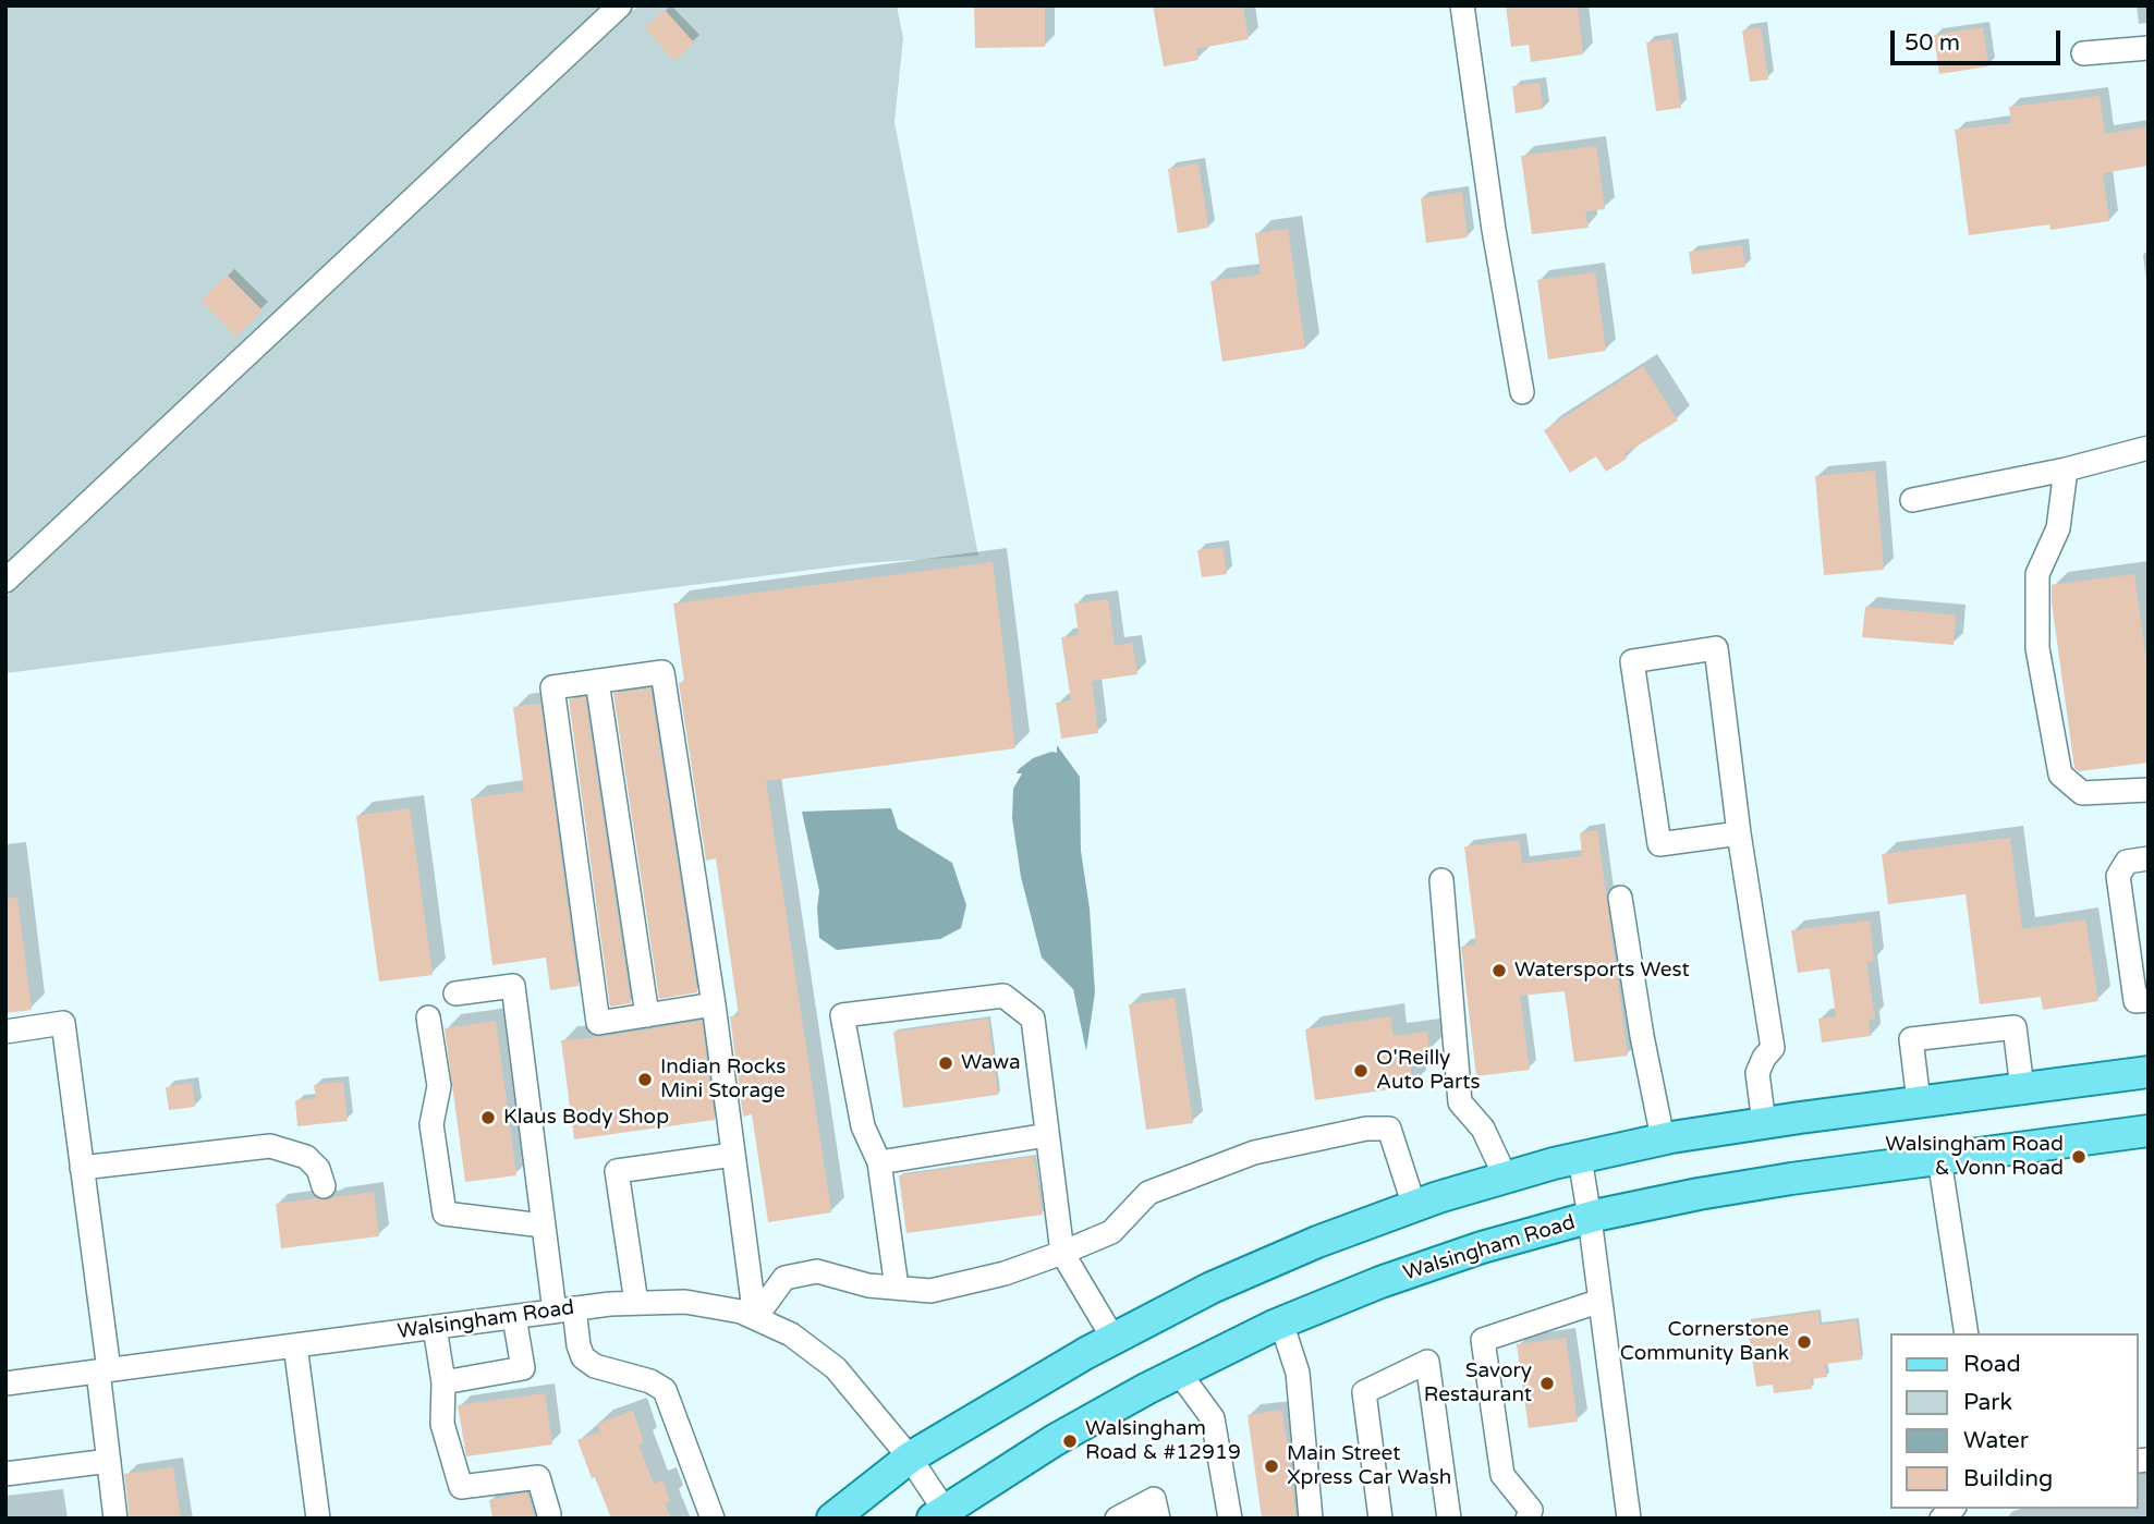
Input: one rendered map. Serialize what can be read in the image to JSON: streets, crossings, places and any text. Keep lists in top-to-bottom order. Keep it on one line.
{"streets":{"main road":["Walsingham Road"]},"places":["Watersports West","Wawa","O'Reilly Auto Parts","Indian Rocks Mini Storage","Klaus Body Shop","Walsingham Road & Vonn Road","Cornerstone Community Bank","Savory Restaurant","Walsingham Road & #12919","Main Street Xpress Car Wash"],"legend":["Road","Park","Water","Building"],"scale_bar":"50 m"}
